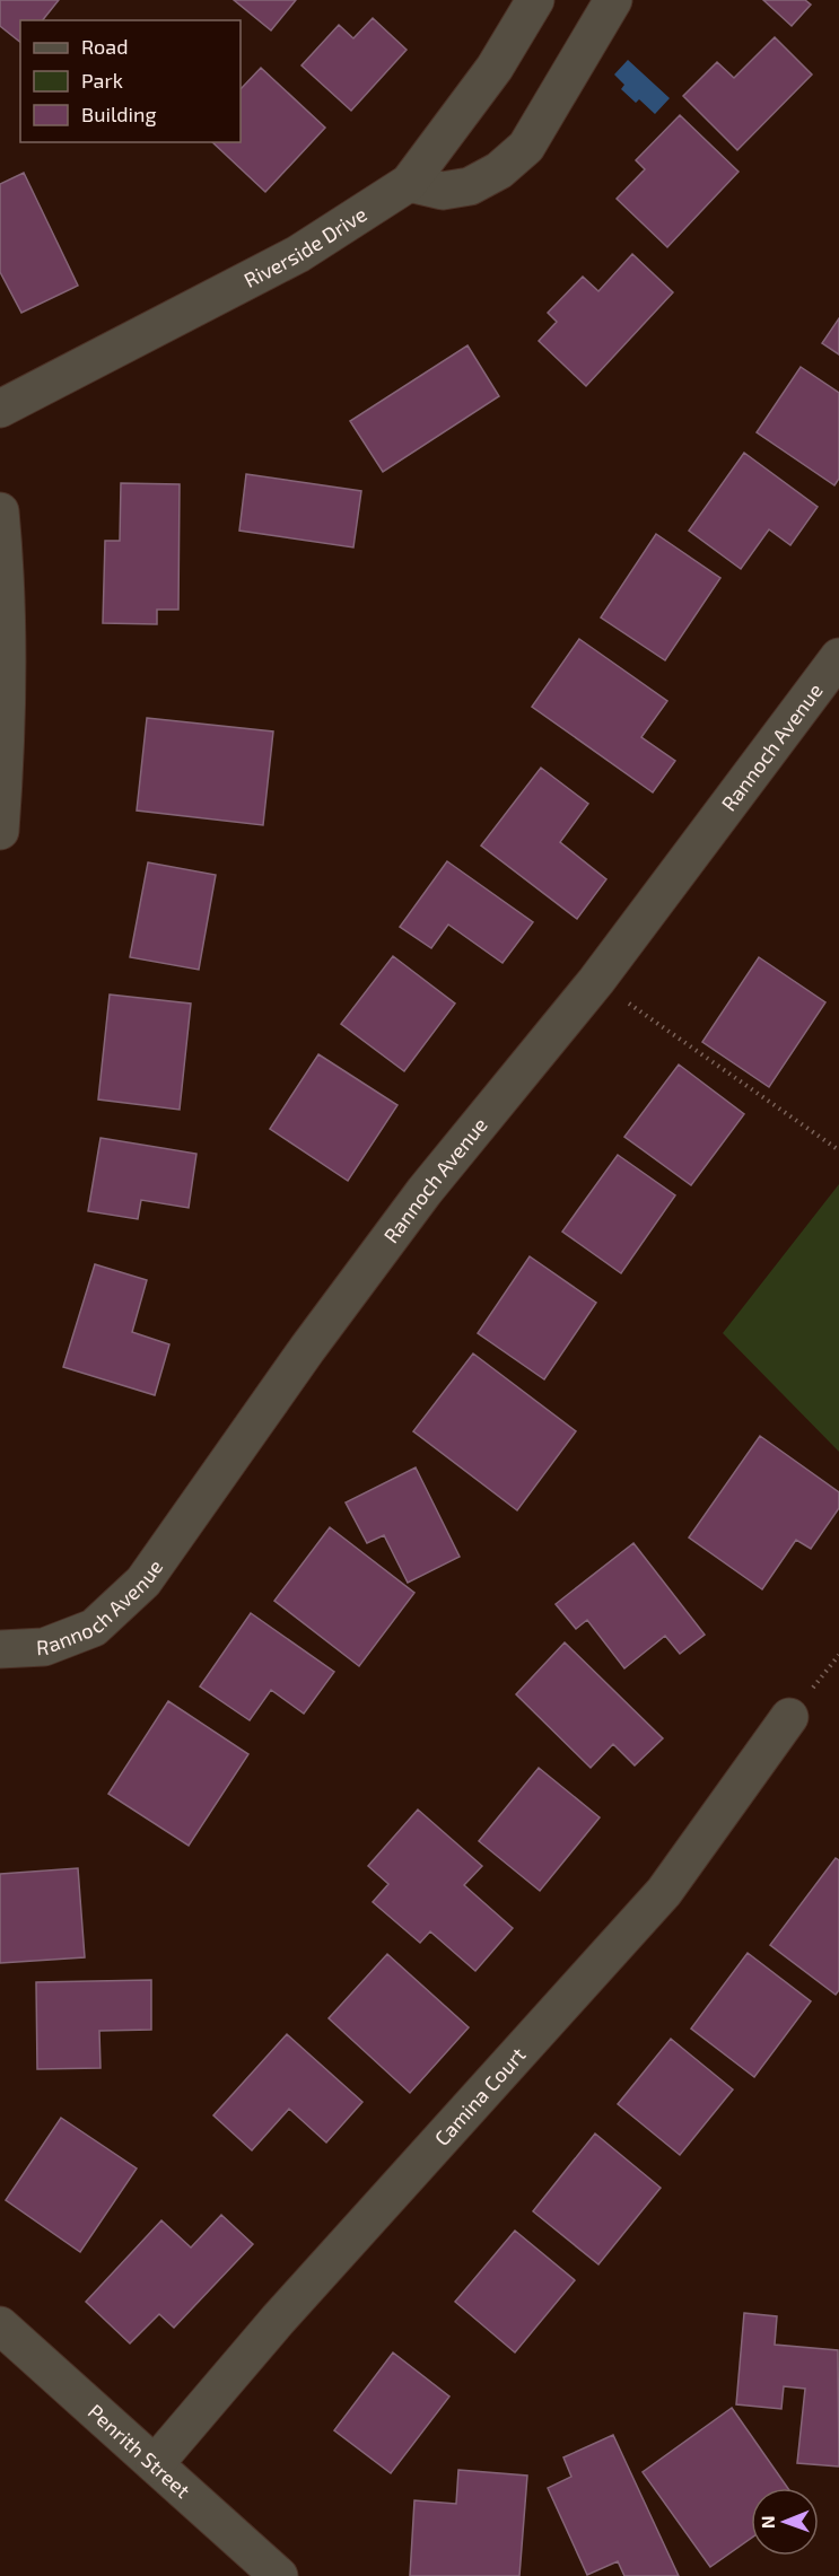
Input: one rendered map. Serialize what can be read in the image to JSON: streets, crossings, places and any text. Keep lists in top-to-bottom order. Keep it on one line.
{"streets":{"street":["Riverside Drive","Rannoch Avenue","Camina Court","Penrith Street"]},"crossings":[["Camina Court","Penrith Street"]],"legend":["Road","Park","Building"],"north":"left"}
